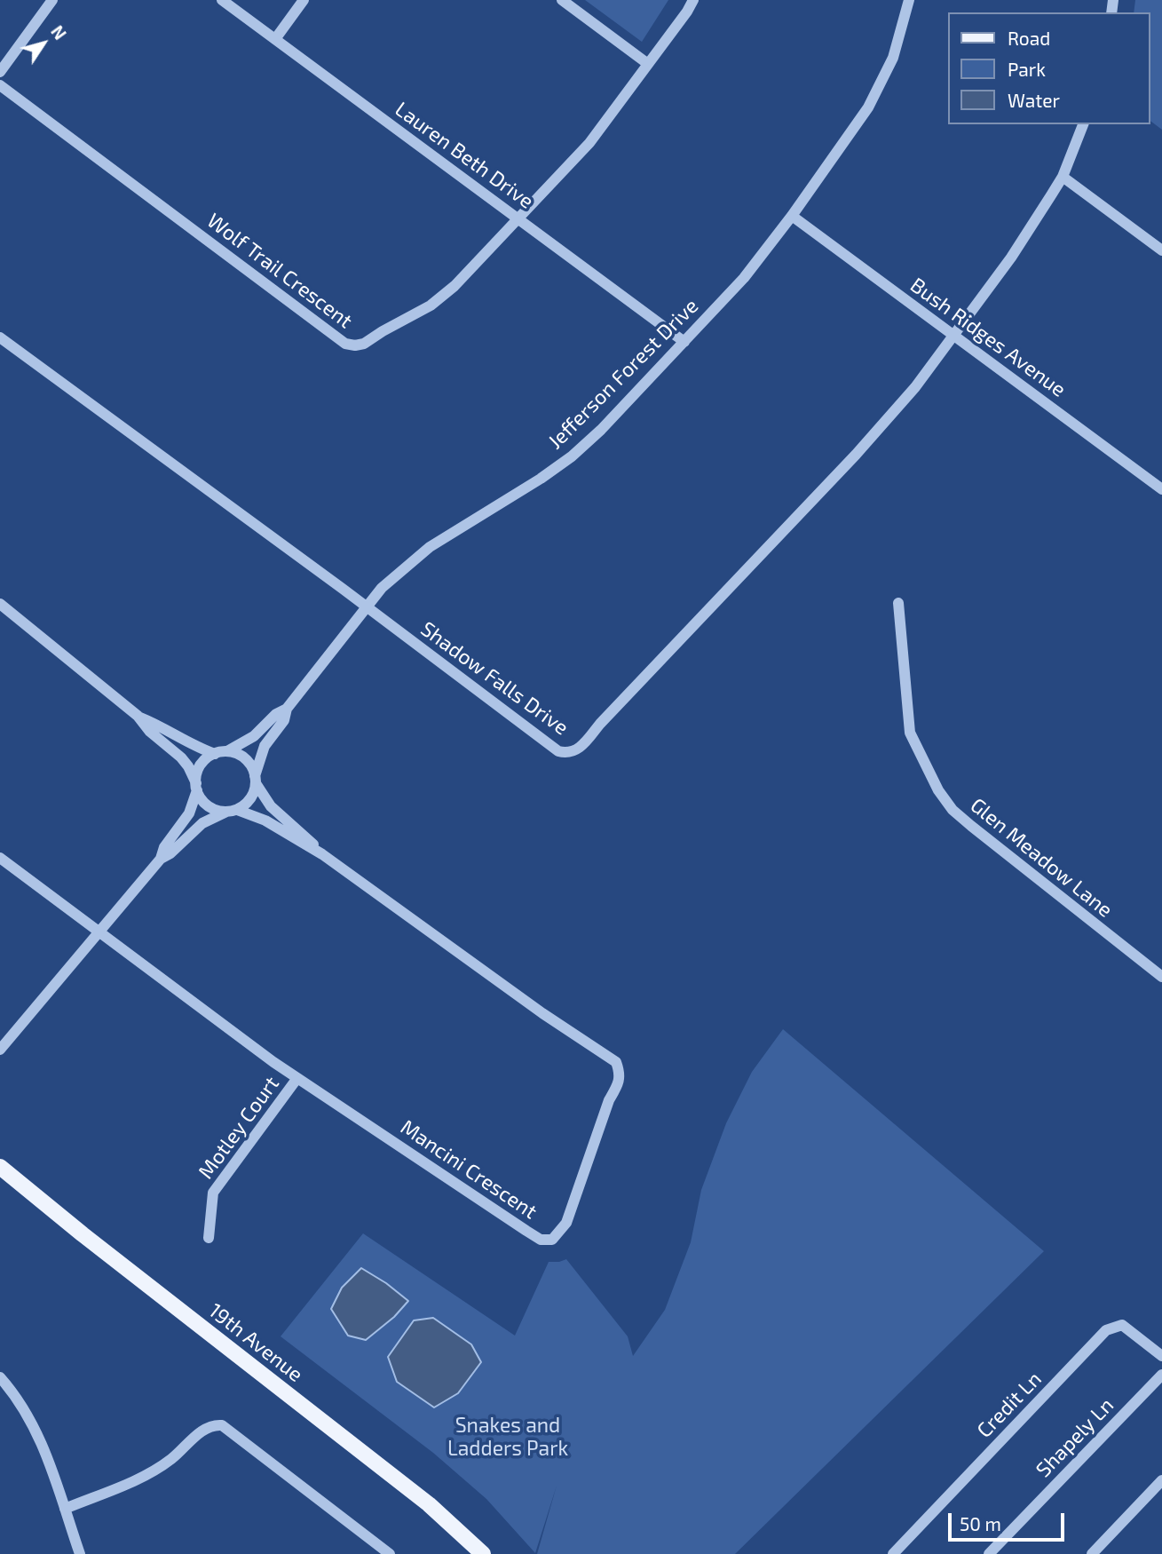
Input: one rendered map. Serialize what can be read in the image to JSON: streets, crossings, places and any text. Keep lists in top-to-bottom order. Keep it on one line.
{"streets":{"main road":["19th Avenue"],"street":["Lauren Beth Drive","Wolf Trail Crescent","Bush Ridges Avenue","Jefferson Forest Drive","Shadow Falls Drive","Glen Meadow Lane","Motley Court","Mancini Crescent","Credit Ln","Shapely Ln"]},"crossings":[["Lauren Beth Drive","Wolf Trail Crescent"],["Lauren Beth Drive","Jefferson Forest Drive"],["Bush Ridges Avenue","Jefferson Forest Drive"],["Bush Ridges Avenue","Shadow Falls Drive"],["Jefferson Forest Drive","Shadow Falls Drive"],["Jefferson Forest Drive","Mancini Crescent"],["Motley Court","Mancini Crescent"]],"parks":["Snakes and Ladders Park"],"legend":["Road","Park","Water"],"scale_bar":"50 m","north":"top right"}
